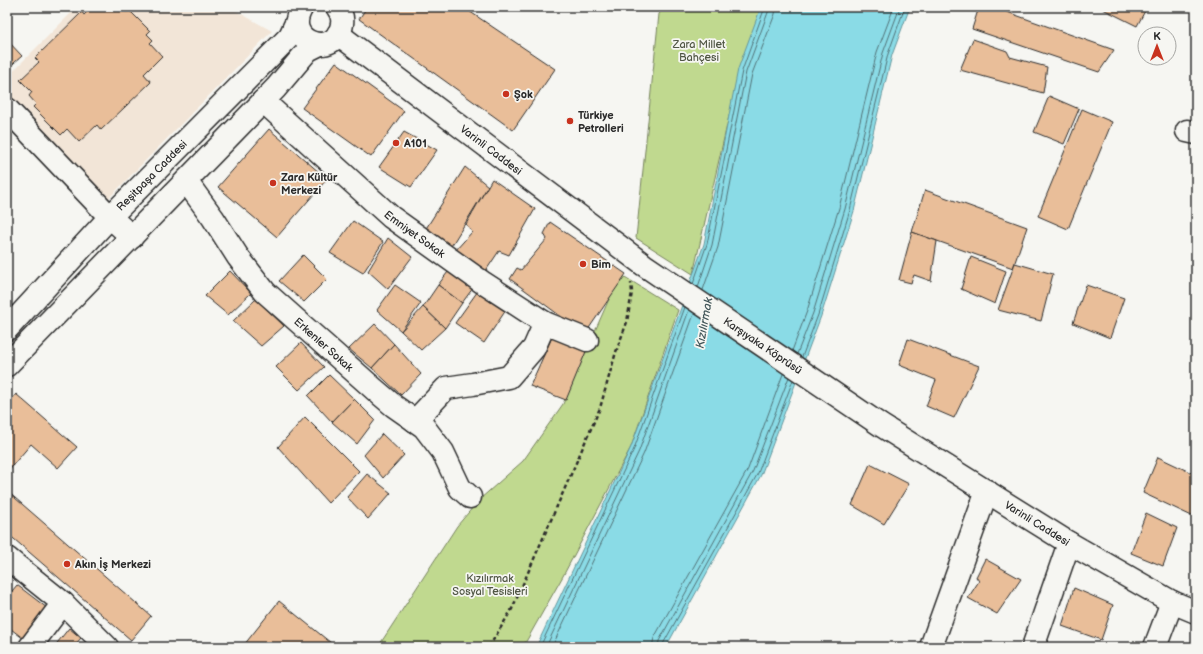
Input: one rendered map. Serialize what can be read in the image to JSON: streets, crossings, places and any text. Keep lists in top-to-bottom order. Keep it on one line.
{"streets":{"main road":["Varinli Caddesi","Reşitpaşa Caddesi","Emniyet Sokak","Erkenler Sokak","Karşıyaka Köprüsü"]},"crossings":[["Varinli Caddesi","Reşitpaşa Caddesi"],["Varinli Caddesi","Karşıyaka Köprüsü"]],"water":["Kızılırmak"],"parks":["Zara Millet Bahçesi","Kızılırmak Sosyal Tesisleri"],"places":["Şok","Türkiye Petrolleri","A101","Zara Kültür Merkezi","Bim","Akın İş Merkezi"],"north":"top"}
